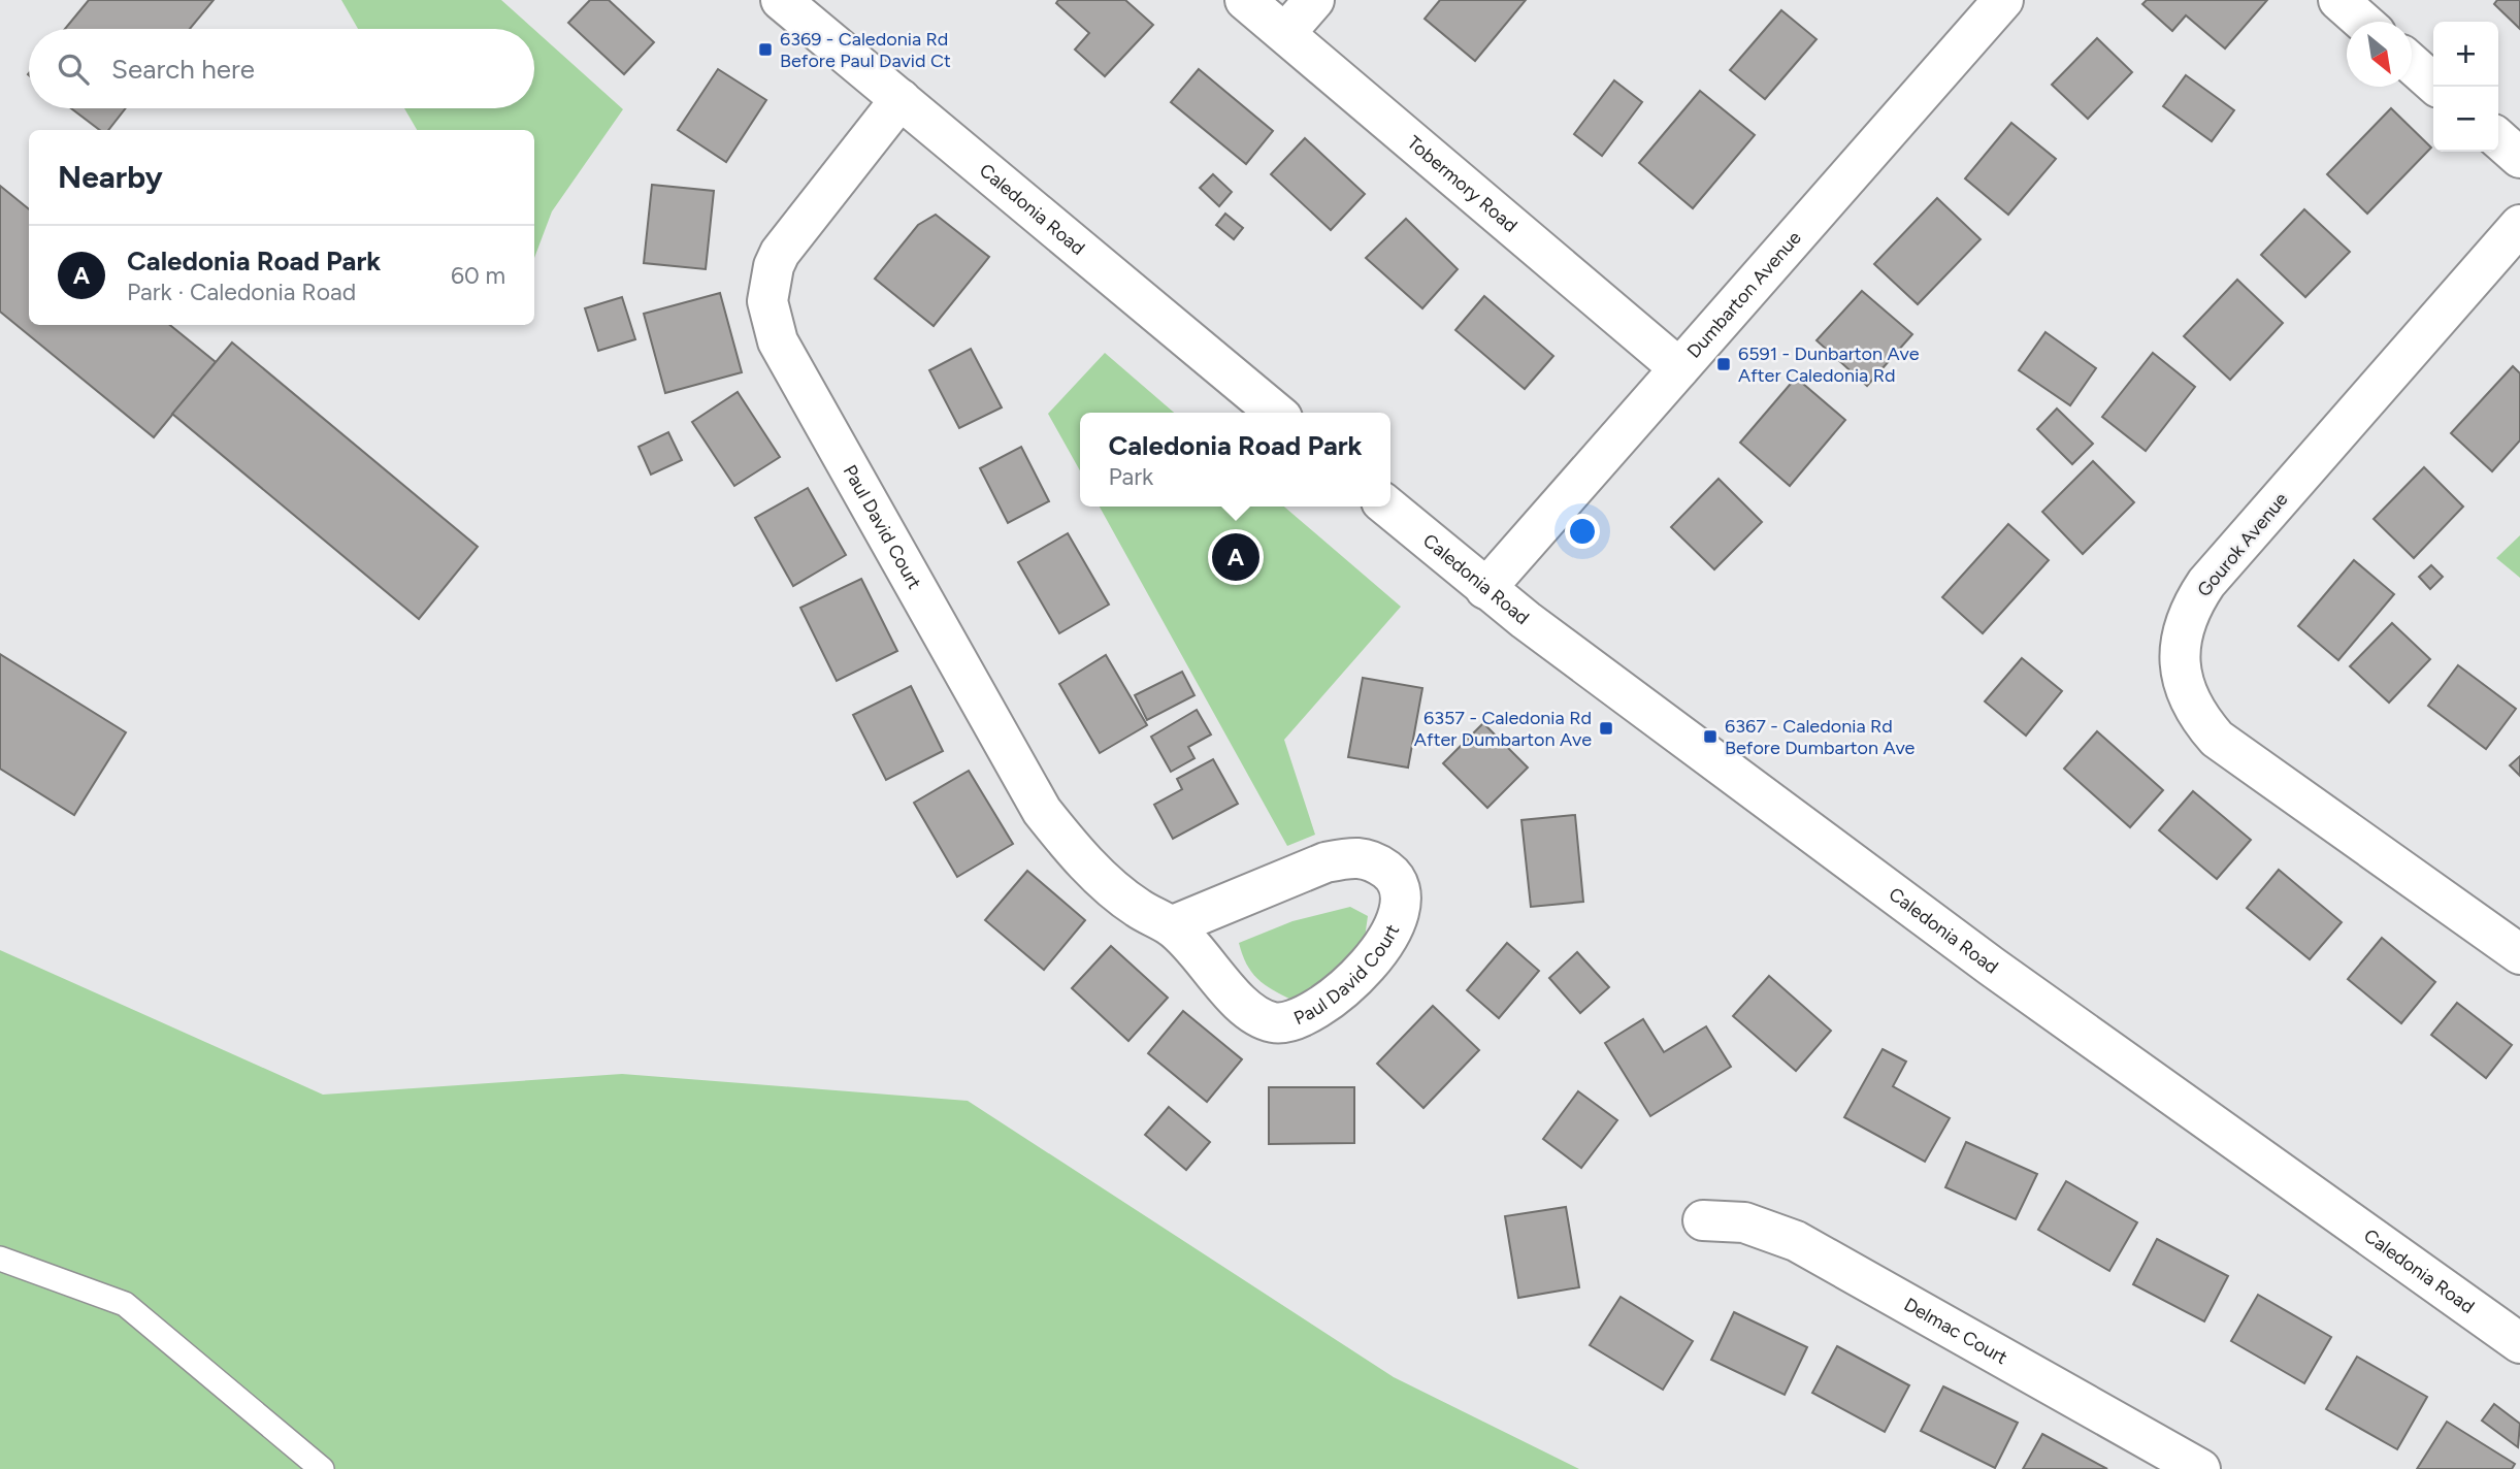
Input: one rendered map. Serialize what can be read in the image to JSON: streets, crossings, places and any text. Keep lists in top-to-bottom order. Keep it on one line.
{"streets":{"street":["Tobermory Road","Caledonia Road","Dumbarton Avenue","Paul David Court","Gourok Avenue","Delmac Court"]},"crossings":[["Tobermory Road","Dumbarton Avenue"],["Caledonia Road","Dumbarton Avenue"],["Caledonia Road","Paul David Court"]],"places":{"transit":["6369 - Caledonia Rd Before Paul David Ct","6591 - Dunbarton Ave After Caledonia Rd","6357 - Caledonia Rd After Dumbarton Ave","6367 - Caledonia Rd Before Dumbarton Ave"]},"north":"bottom right","page":{"map_buttons":["+","−"],"search":"Search here","heading":"Nearby","list":[{"mark":"A","name":"Caledonia Road Park","note":"Park · Caledonia Road","value":"60 m"}],"popup":["Caledonia Road Park","Park"],"pins":"A"}}
